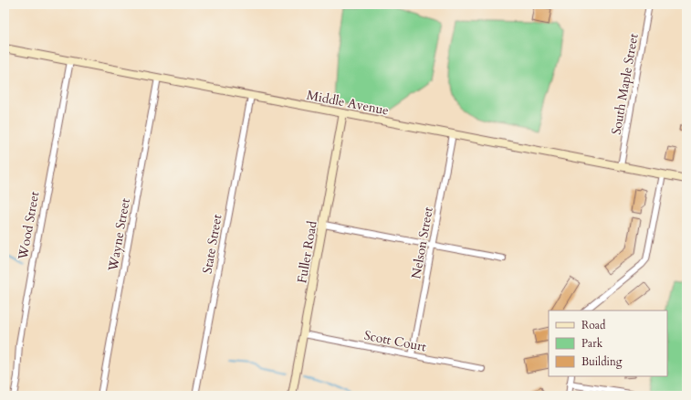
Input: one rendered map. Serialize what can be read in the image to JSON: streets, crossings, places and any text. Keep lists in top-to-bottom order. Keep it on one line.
{"streets":{"street":["South Maple Street","Middle Avenue","Wood Street","Wayne Street","Nelson Street","State Street","Fuller Road","Scott Court"]},"crossings":[["South Maple Street","Middle Avenue"],["Middle Avenue","Wood Street"],["Middle Avenue","Wayne Street"],["Middle Avenue","Nelson Street"],["Middle Avenue","State Street"],["Middle Avenue","Fuller Road"],["Nelson Street","Scott Court"],["Fuller Road","Scott Court"]],"legend":["Road","Park","Building"]}
